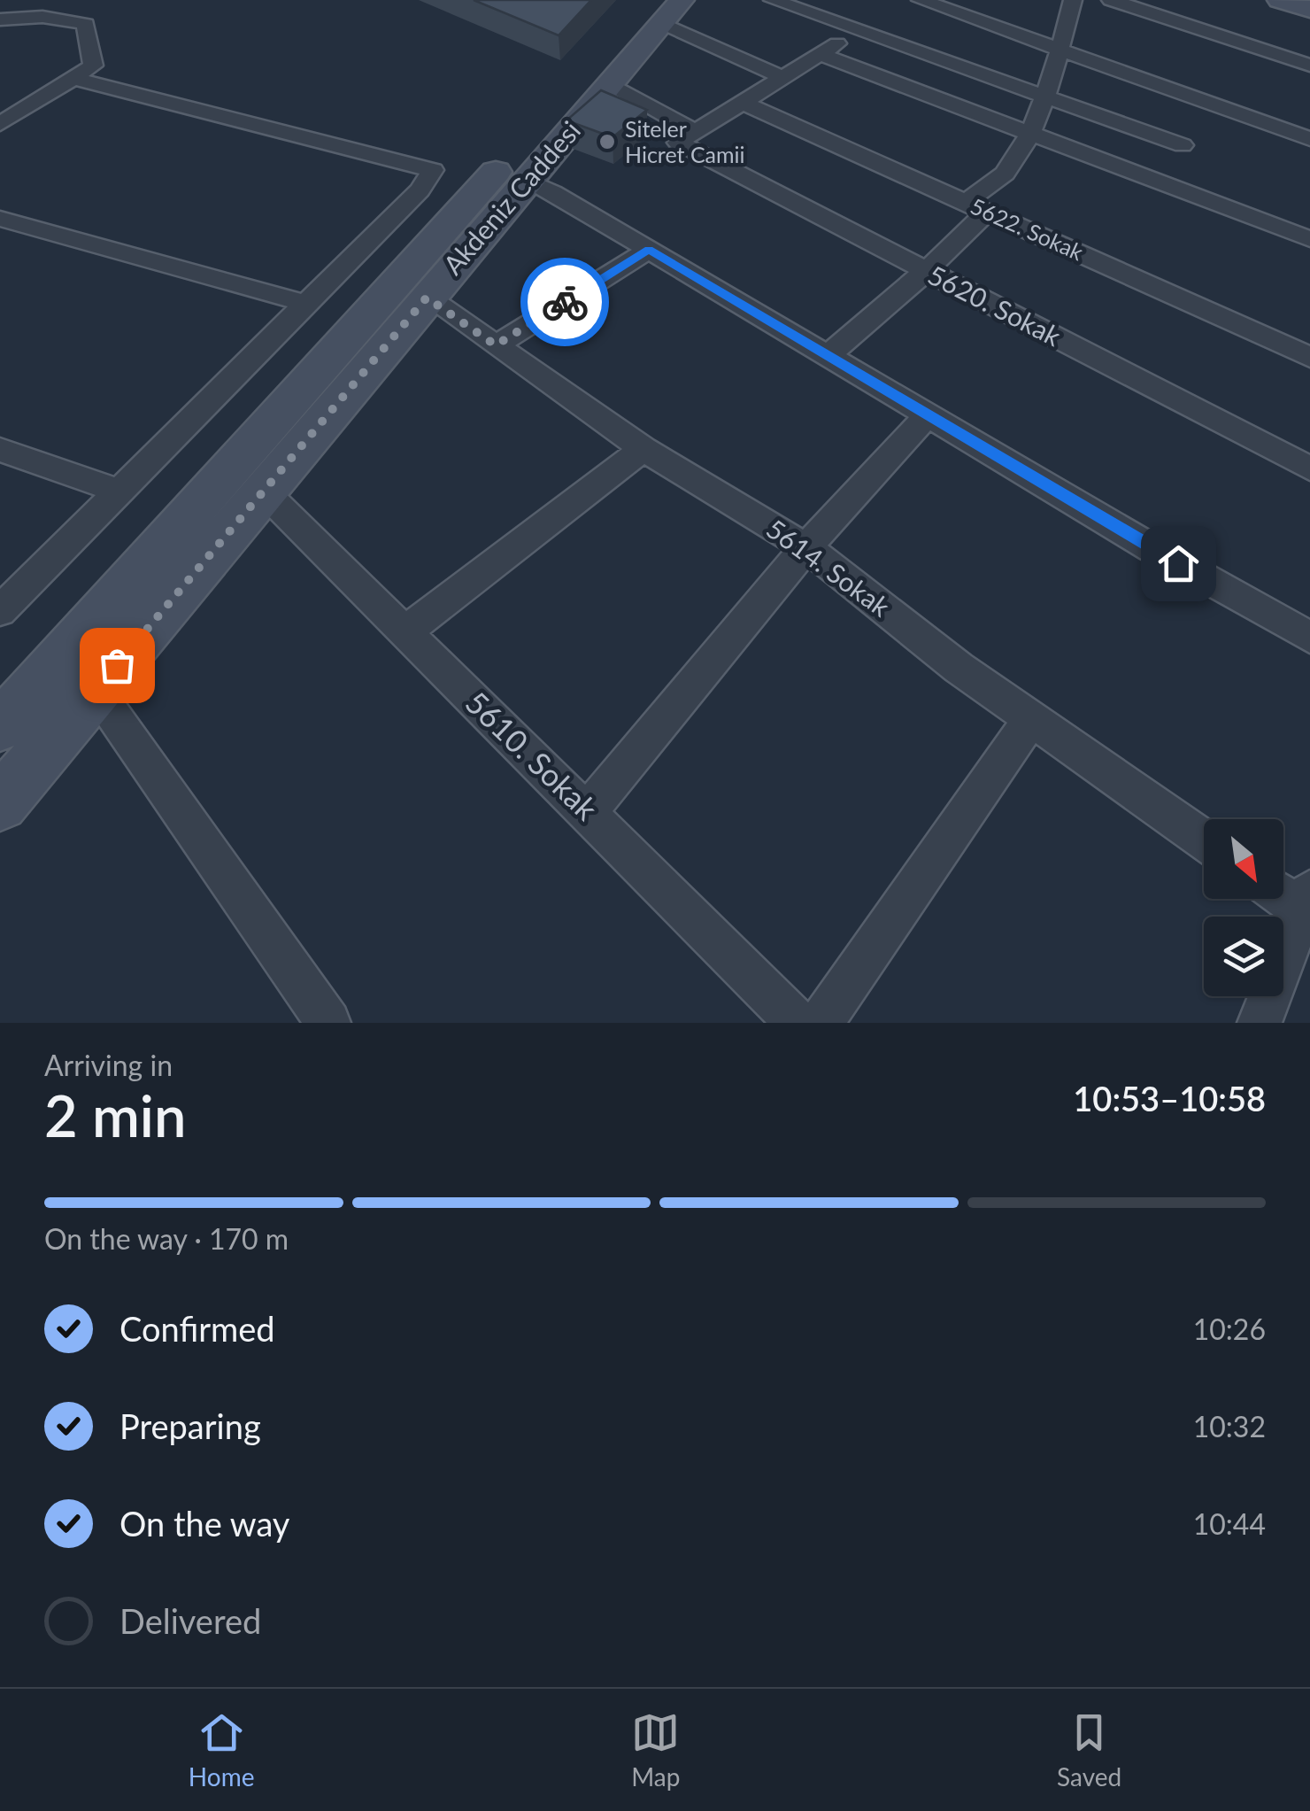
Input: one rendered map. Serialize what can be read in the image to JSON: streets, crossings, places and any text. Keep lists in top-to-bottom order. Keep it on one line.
{"streets":{"main road":["Akdeniz Caddesi"],"street":["5622. Sokak","5620. Sokak","5614. Sokak","5610. Sokak"]},"crossings":[["Akdeniz Caddesi","5620. Sokak"],["Akdeniz Caddesi","5614. Sokak"],["Akdeniz Caddesi","5610. Sokak"]],"places":["Siteler Hicret Camii"],"north":"bottom right","page":{"heading":["2 min","Arriving in","10:53–10:58"],"bar":"On the way · 170 m","list":[["Confirmed","10:26"],["Preparing","10:32"],["On the way","10:44"],"Delivered"],"tabs":["Home","Map","Saved"]}}
